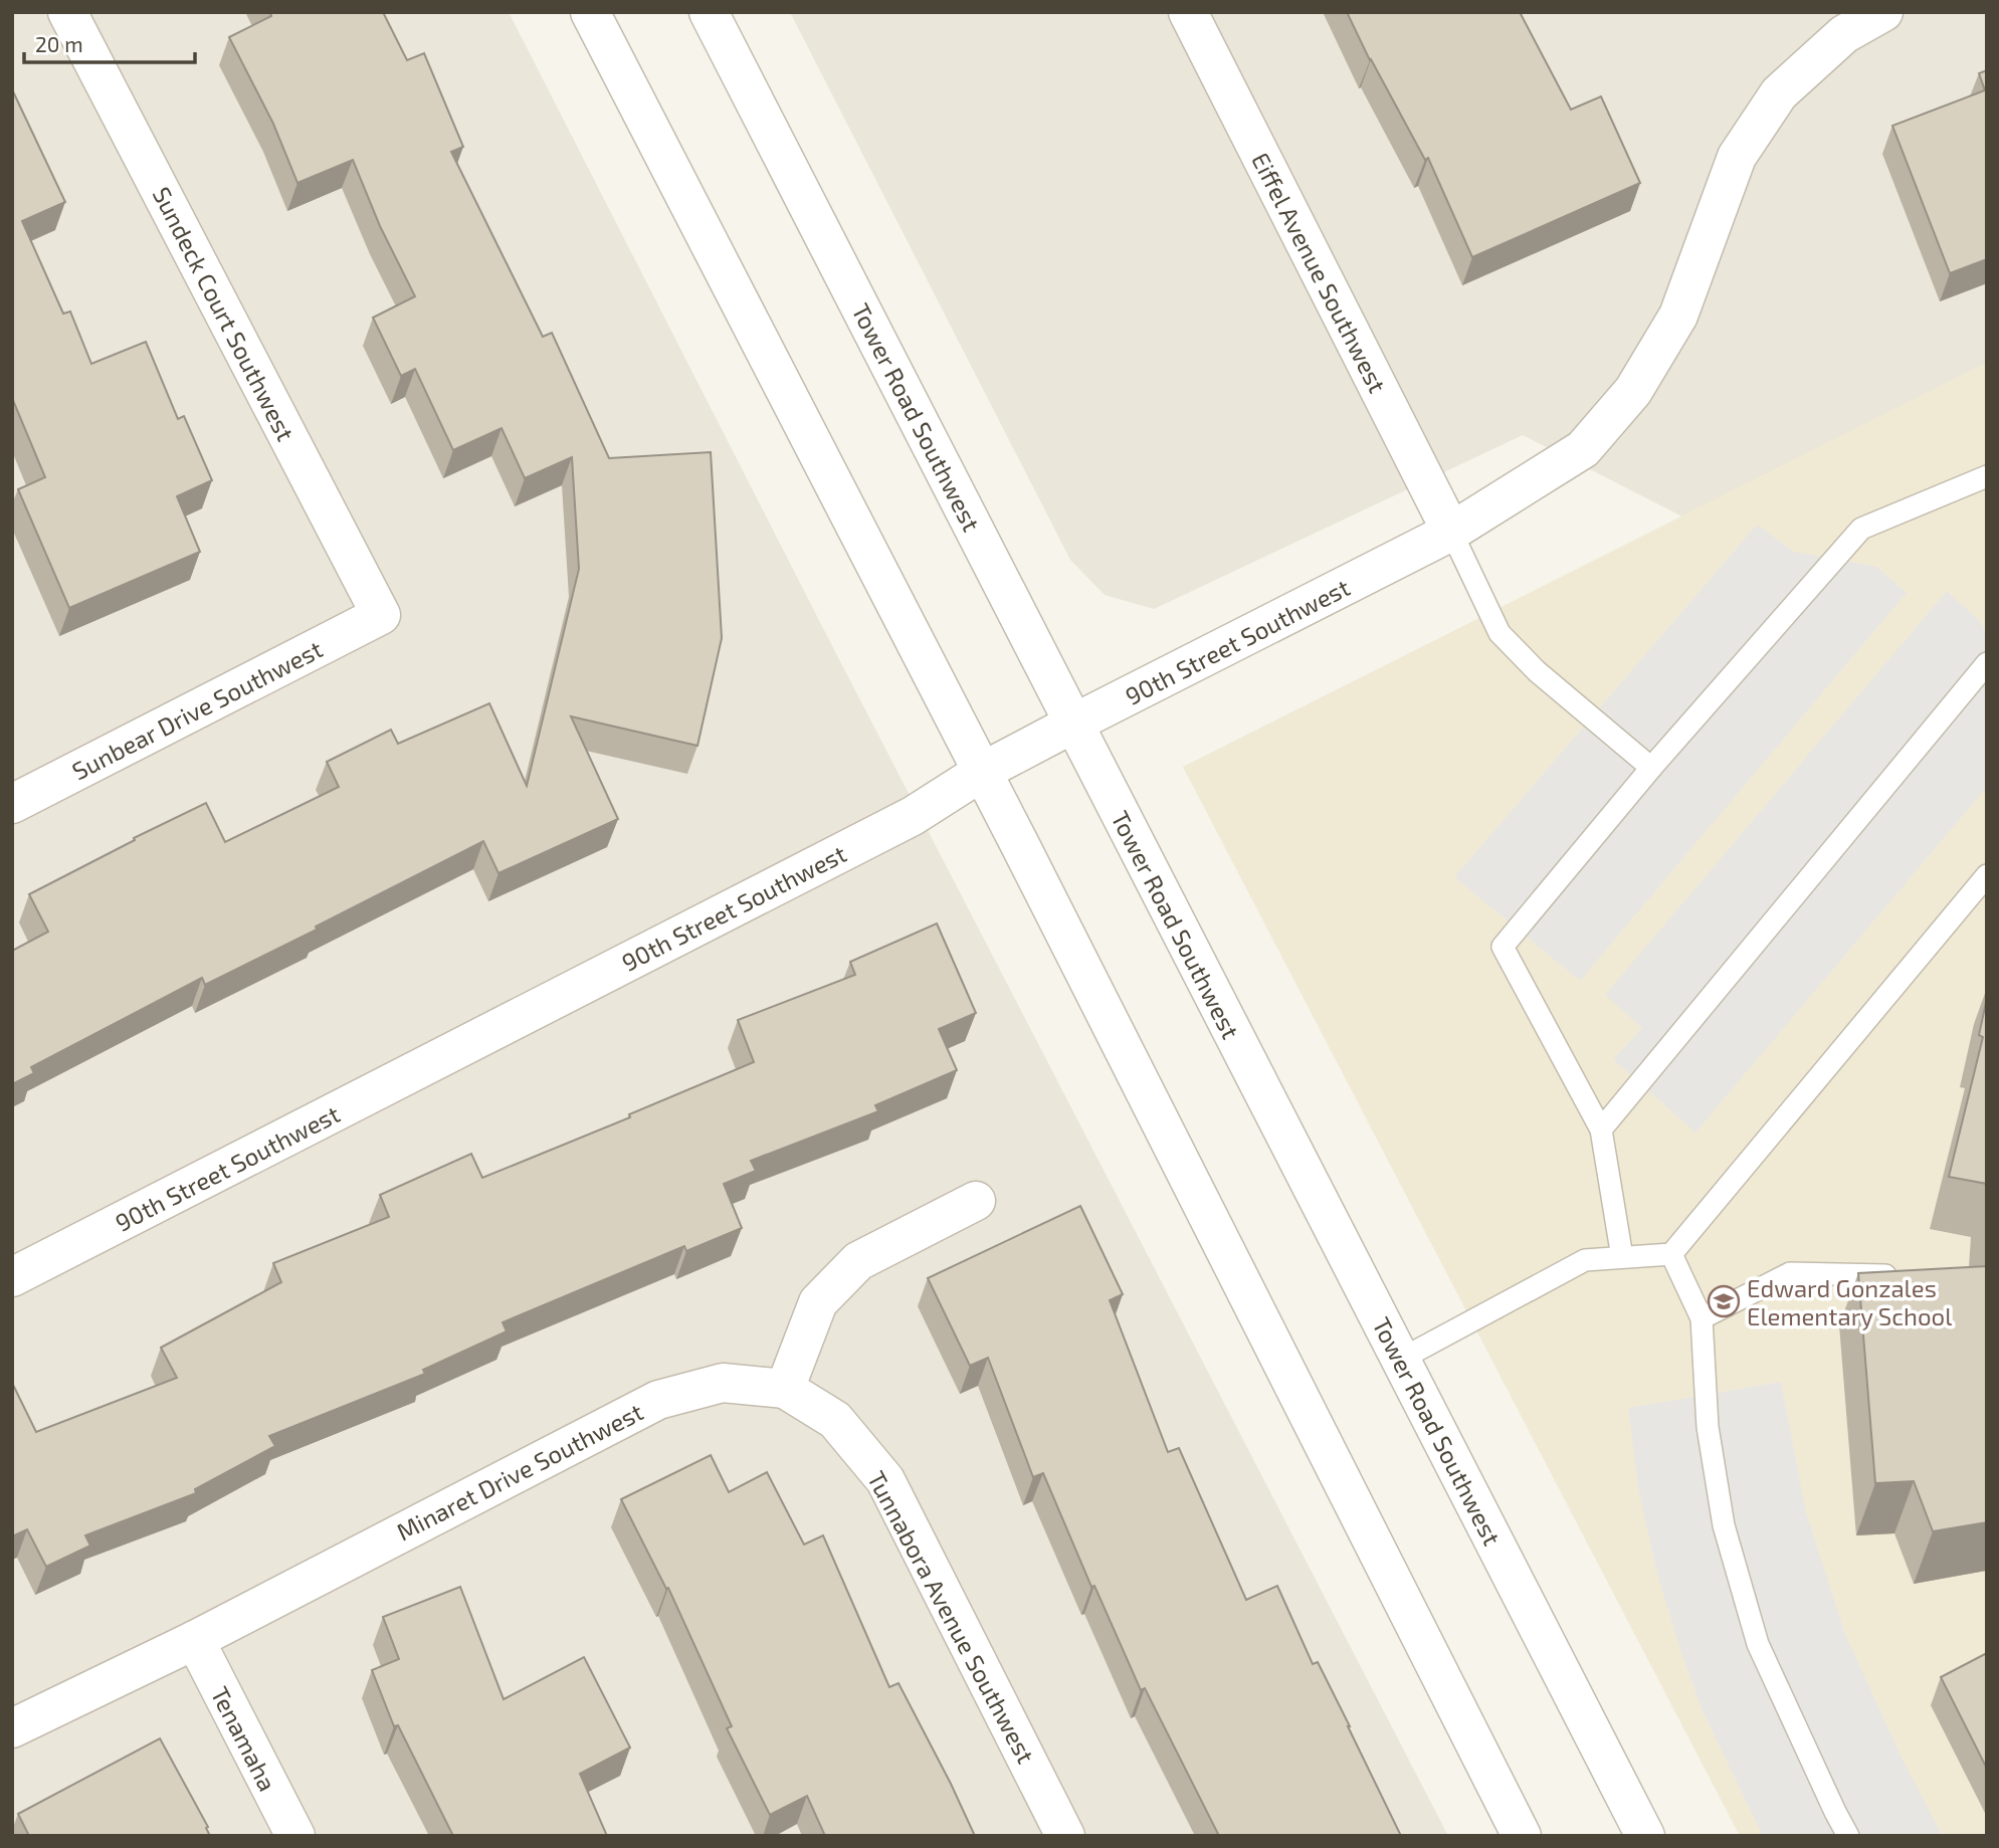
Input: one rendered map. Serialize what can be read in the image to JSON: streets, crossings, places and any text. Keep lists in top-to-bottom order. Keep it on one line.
{"streets":{"street":["Eiffel Avenue Southwest","Sundeck Court Southwest","Tower Road Southwest","90th Street Southwest","Sunbear Drive Southwest","Minaret Drive Southwest","Tunnabora Avenue Southwest","Tenamaha"]},"crossings":[["Eiffel Avenue Southwest","90th Street Southwest"],["Sundeck Court Southwest","Sunbear Drive Southwest"],["Tower Road Southwest","90th Street Southwest"],["Minaret Drive Southwest","Tunnabora Avenue Southwest"],["Minaret Drive Southwest","Tenamaha"]],"places":{"school or university":["Edward Gonzales Elementary School"]},"scale_bar":"20 m"}
